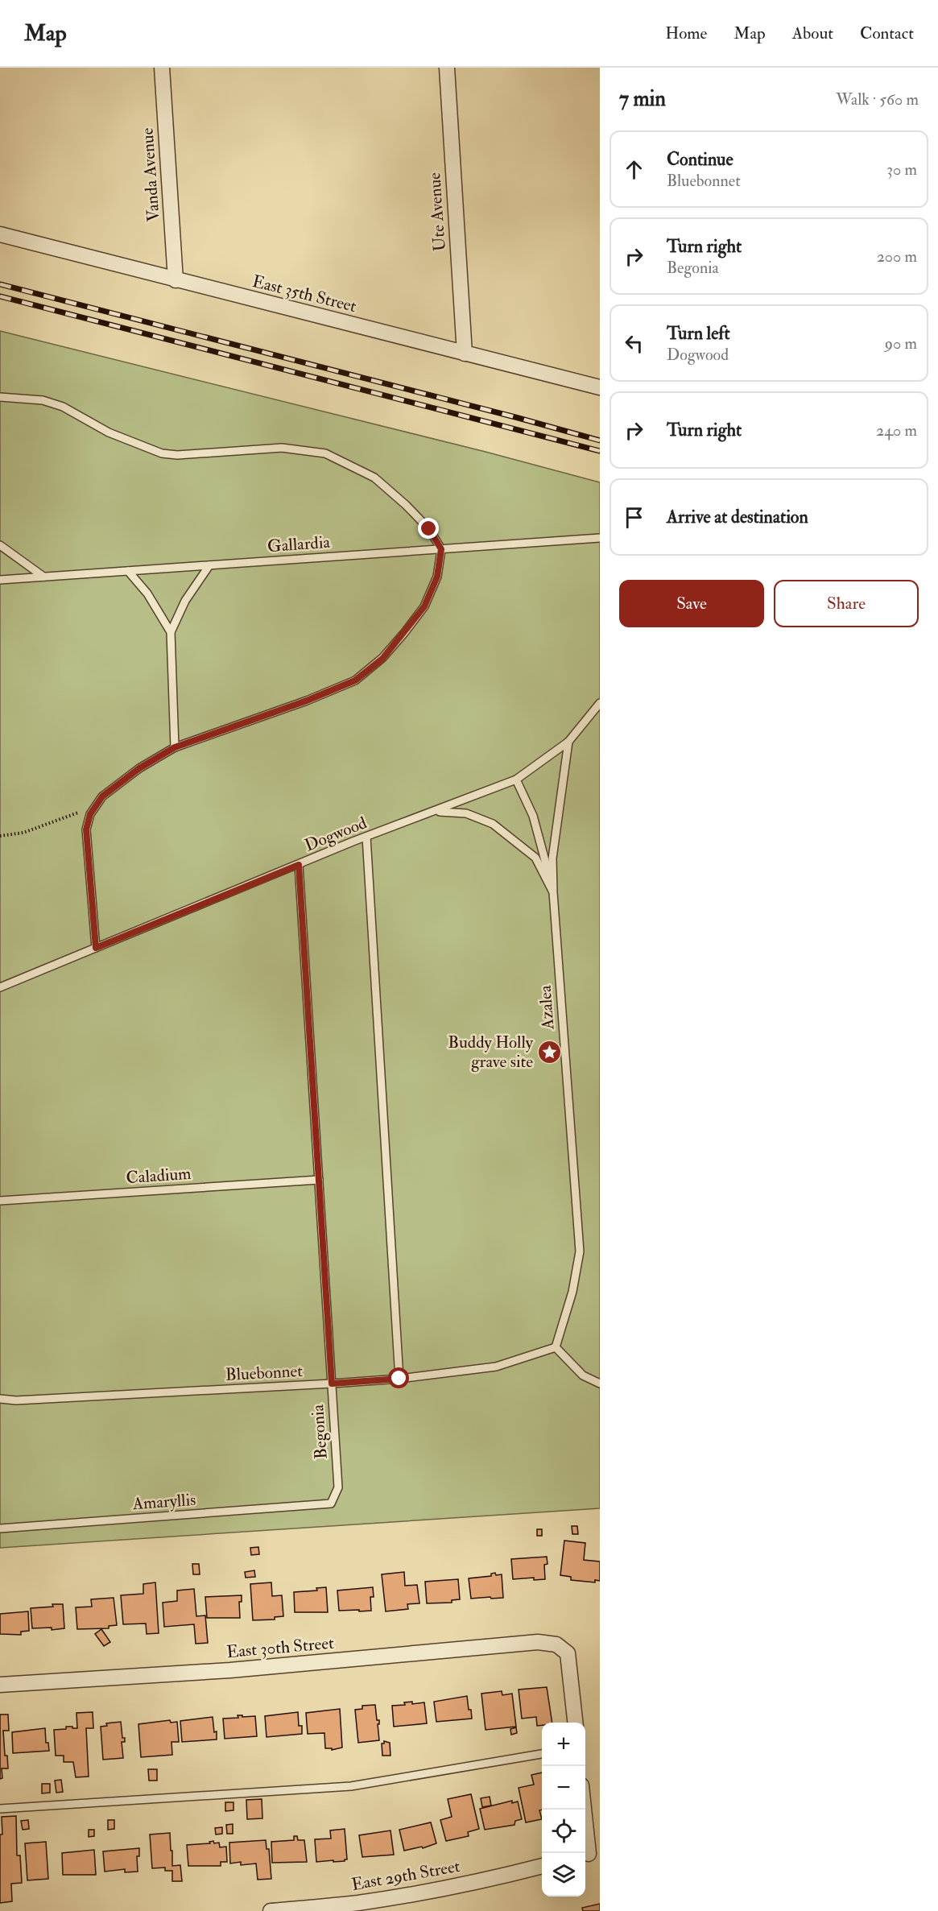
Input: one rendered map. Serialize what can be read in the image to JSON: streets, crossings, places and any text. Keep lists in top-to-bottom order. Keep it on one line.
{"streets":{"street":["Vanda Avenue","Ute Avenue","East 35th Street","East 30th Street","East 29th Street"],"lane":["Gallardia","Dogwood","Azalea","Caladium","Bluebonnet","Begonia","Amaryllis"]},"crossings":[["Vanda Avenue","East 35th Street"],["Ute Avenue","East 35th Street"],["Dogwood","Azalea"],["Dogwood","Begonia"],["Azalea","Bluebonnet"],["Caladium","Begonia"],["Bluebonnet","Begonia"],["Begonia","Amaryllis"]],"places":{"place":["Buddy Holly grave site"]},"page":{"header":"Map","nav":["Home","Map","About","Contact"],"heading":["7 min","Walk · 560 m"],"list":[["Continue","Bluebonnet","30 m"],["Turn right","Begonia","200 m"],["Turn left","Dogwood","90 m"],["Turn right","240 m"],"Arrive at destination"],"buttons":["Save","Share"],"map_buttons":["+","−"]}}
